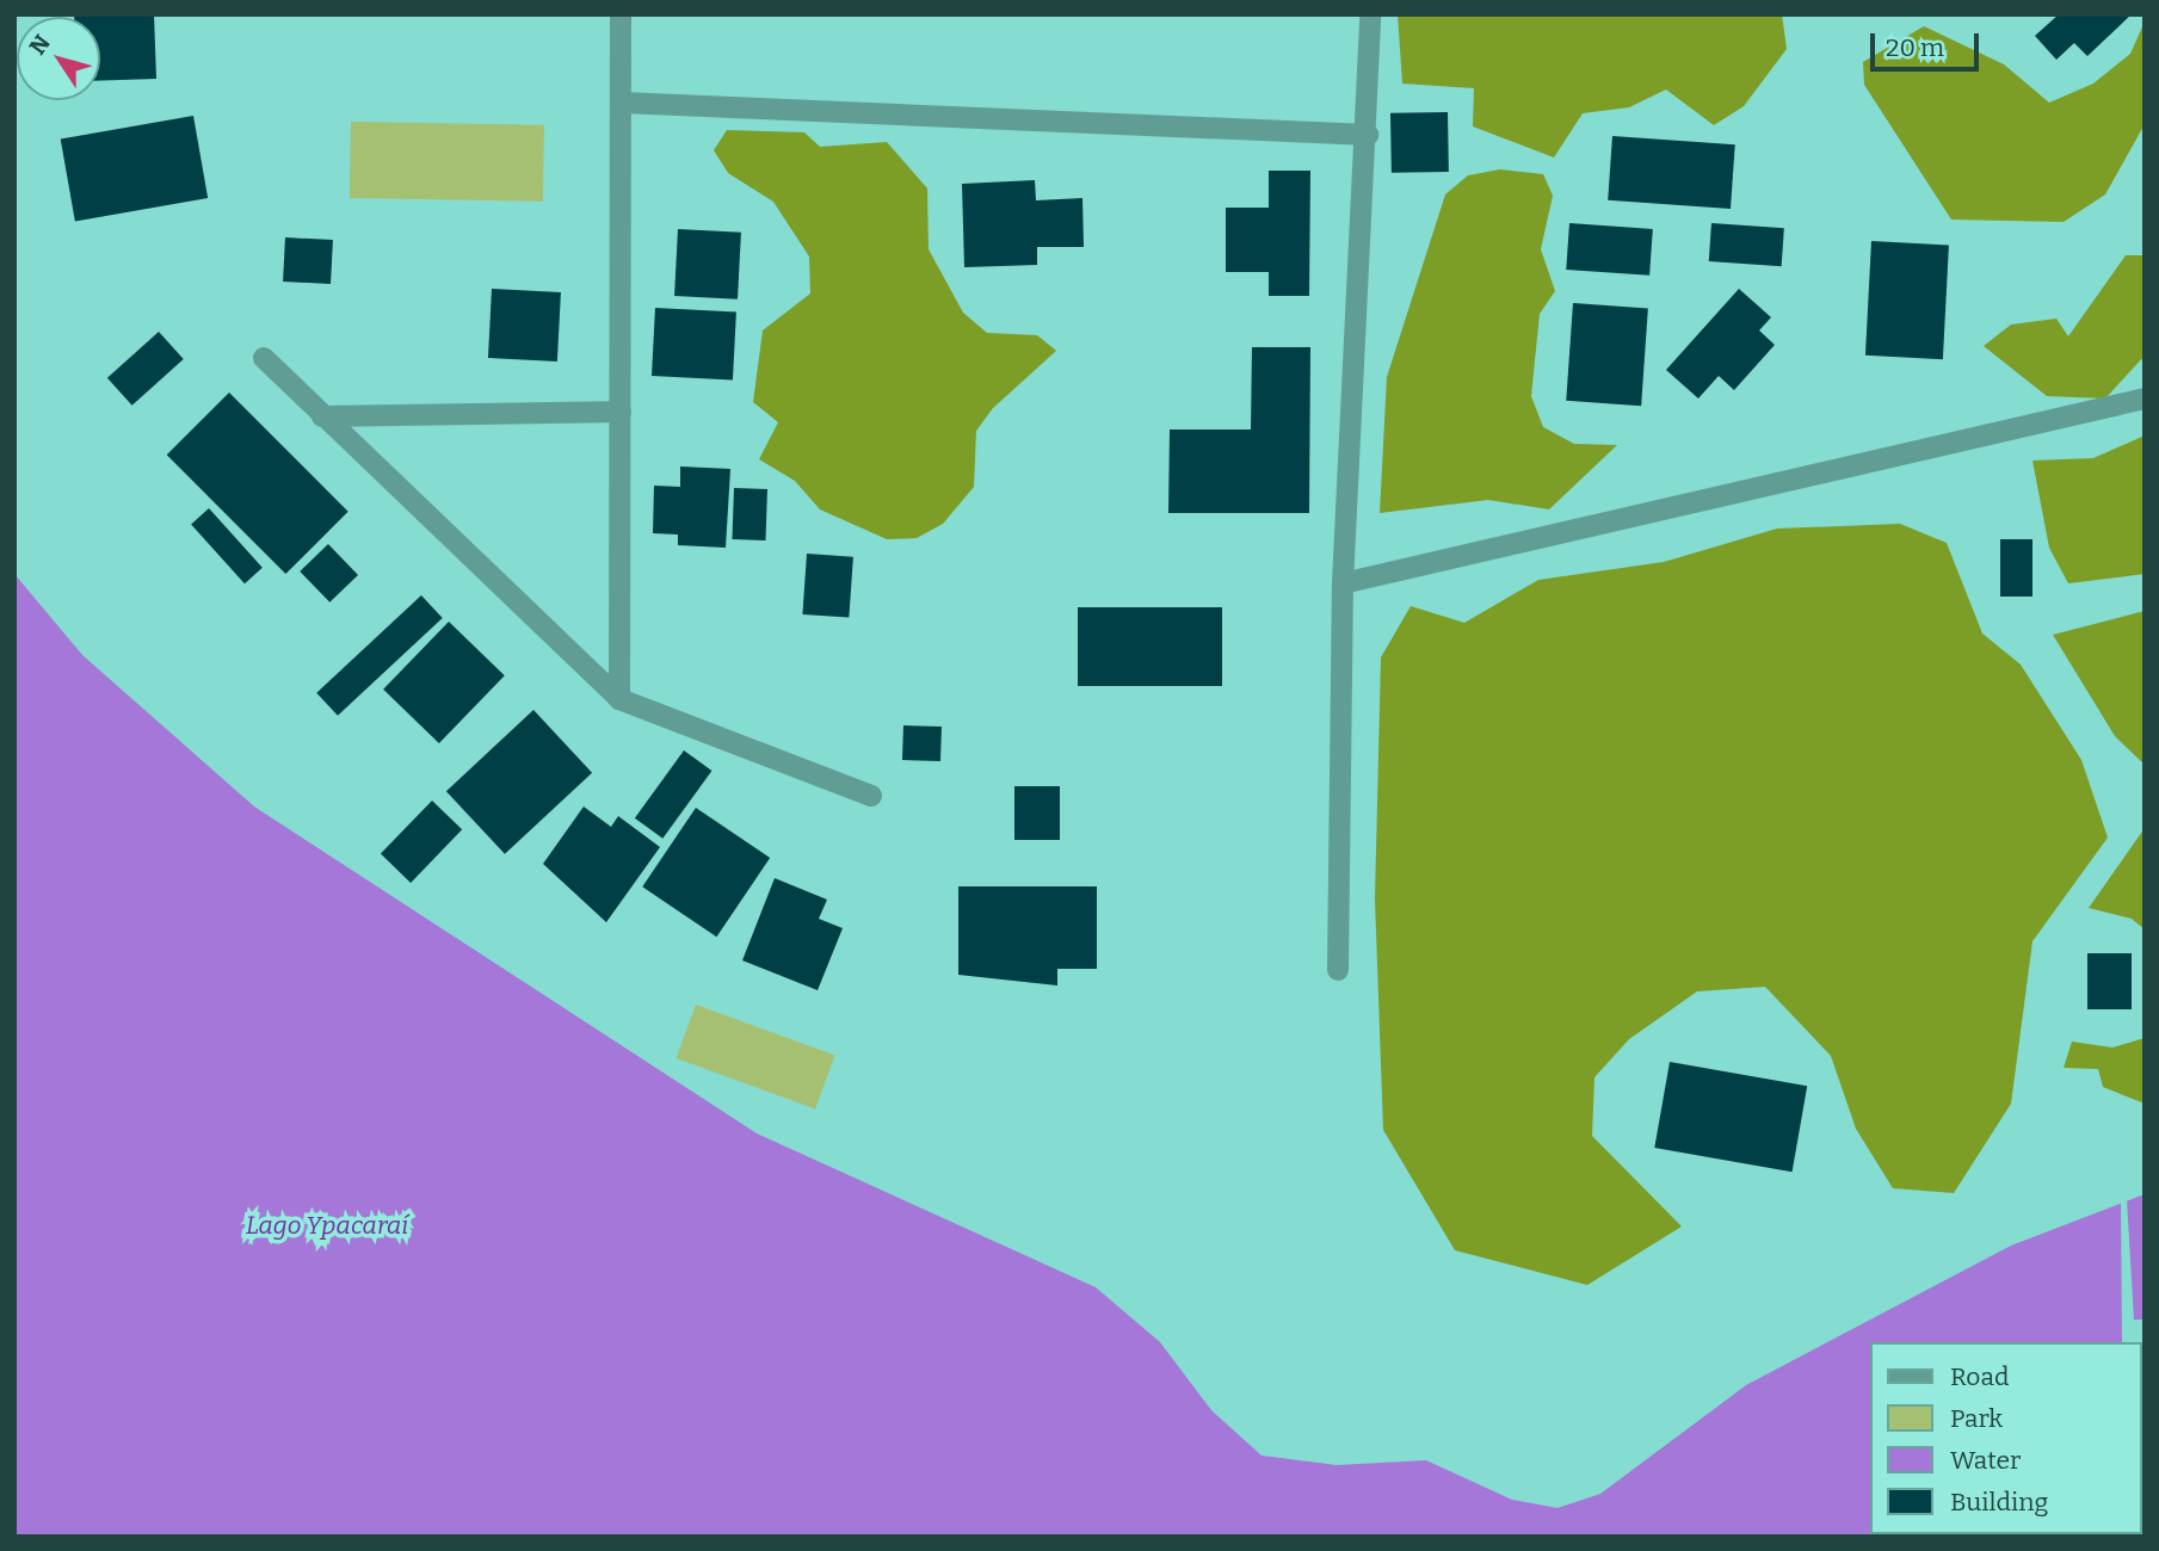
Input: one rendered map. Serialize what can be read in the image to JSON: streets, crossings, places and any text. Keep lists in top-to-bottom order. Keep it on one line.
{"water":["Lago Ypacaraí"],"legend":["Road","Park","Water","Building"],"scale_bar":"20 m","north":"top left"}
